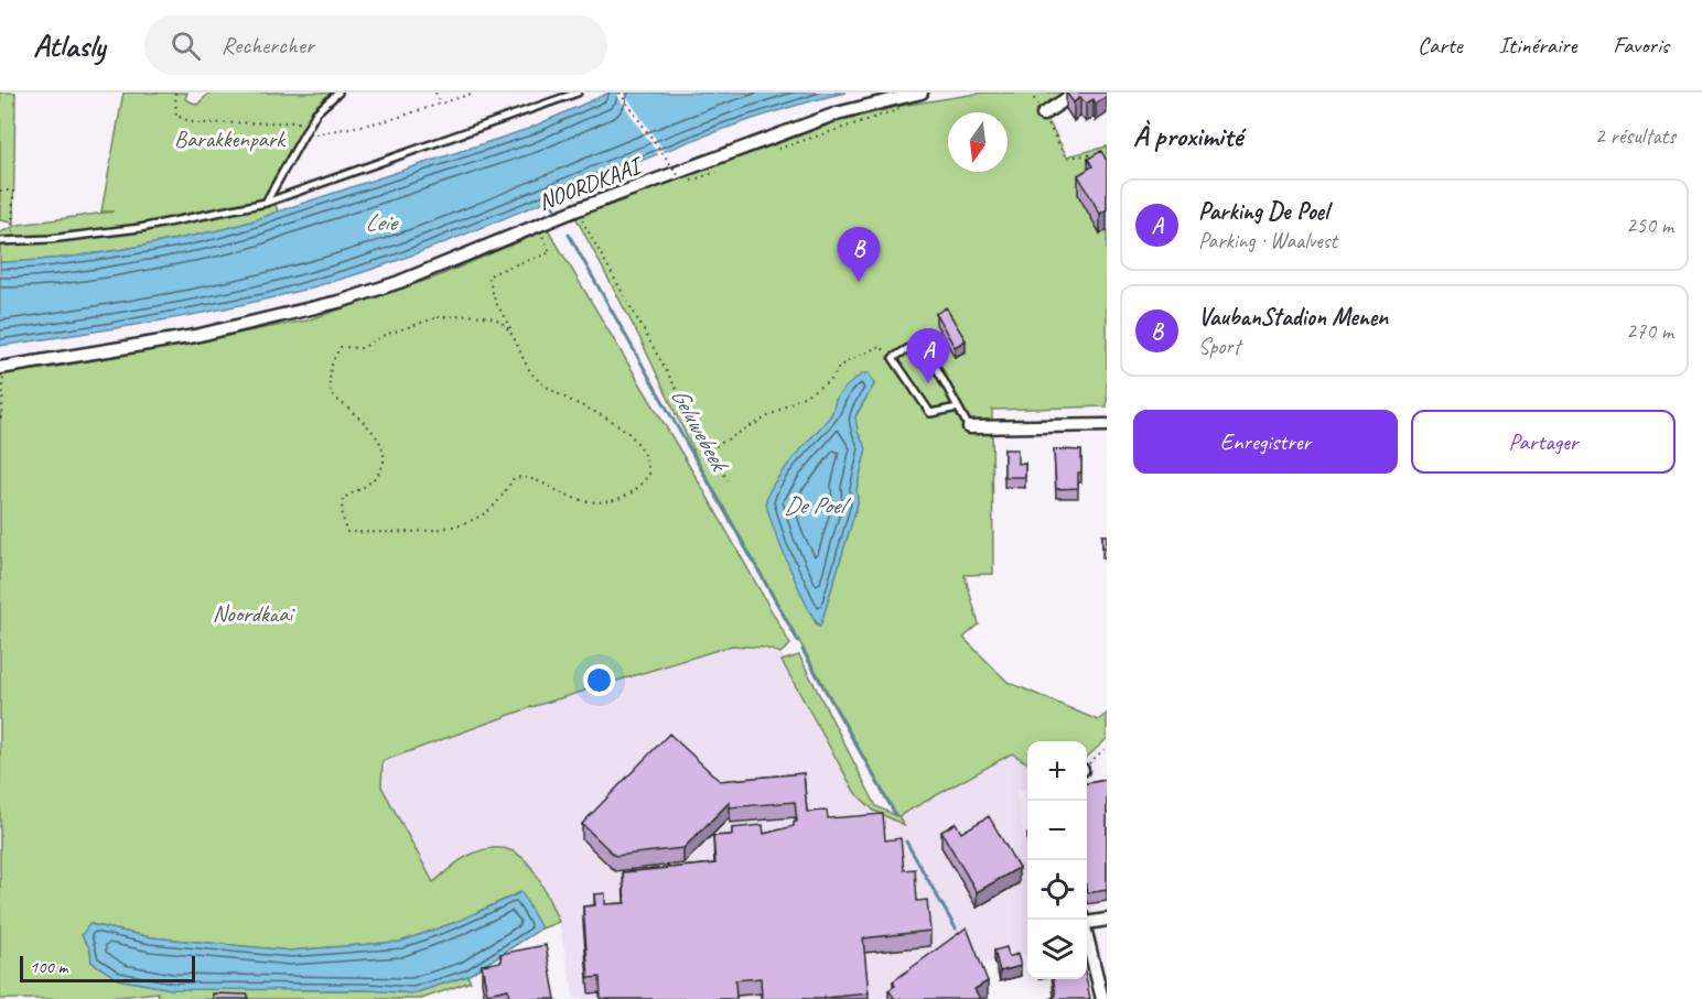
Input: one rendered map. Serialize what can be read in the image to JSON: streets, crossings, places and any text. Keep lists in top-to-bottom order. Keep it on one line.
{"streets":{"street":["NOORDKAAI"]},"water":["Leie","Geluwebeek","De Poel"],"parks":["Barakkenpark","Noordkaai"],"scale_bar":"100 m","north":"bottom","page":{"header":"Atlasly","search":"Rechercher","nav":["Carte","Itinéraire","Favoris"],"heading":["À proximité","2 résultats"],"list":[{"mark":"A","name":"Parking De Poel","note":"Parking · Waalvest","value":"250 m"},{"mark":"B","name":"VaubanStadion Menen","note":"Sport","value":"270 m"}],"pins":["B","A"],"buttons":["Enregistrer","Partager"],"map_buttons":["+","−"],"scale":"100 m"}}
